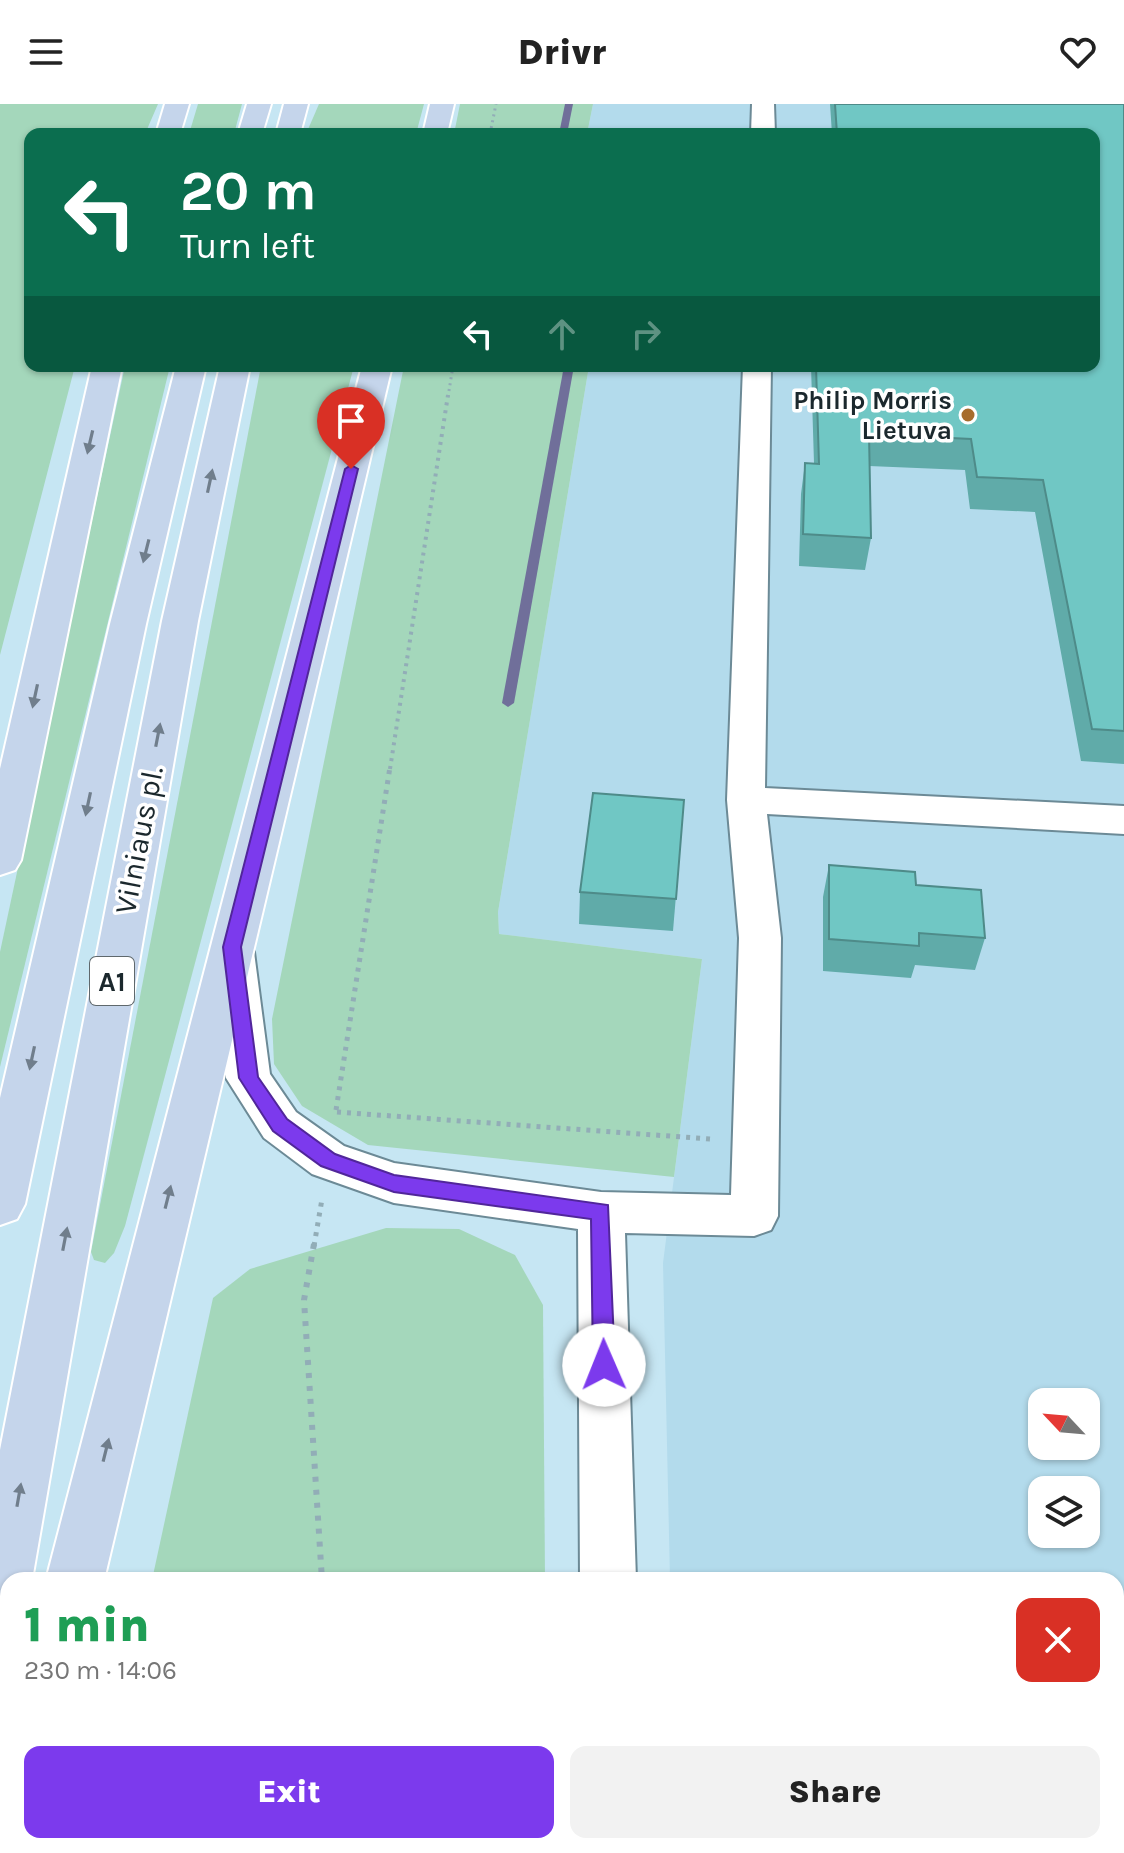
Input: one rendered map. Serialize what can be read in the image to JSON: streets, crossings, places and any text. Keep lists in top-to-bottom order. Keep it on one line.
{"streets":{"highway":["Vilniaus pl.","A1"]},"places":["Philip Morris Lietuva"],"north":"top left","page":{"header":"Drivr","turn":["20 m","Turn left"],"heading":["1 min","230 m · 14:06"],"buttons":["Exit","Share"]}}
